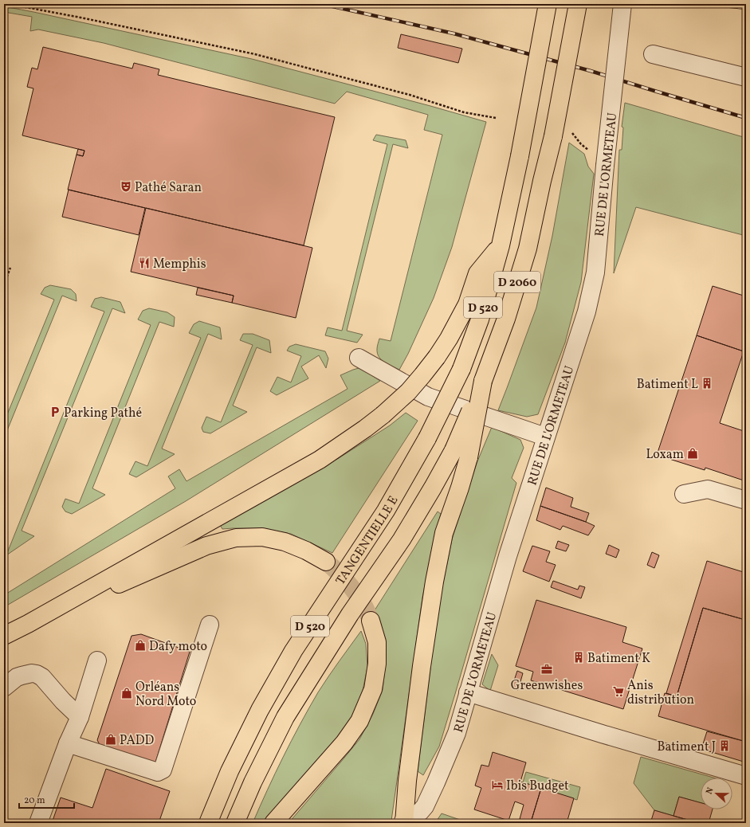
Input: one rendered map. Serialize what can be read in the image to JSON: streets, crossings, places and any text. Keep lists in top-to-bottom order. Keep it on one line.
{"streets":{"main road":["D 2060","D 520","TANGENTIELLE E"],"street":["RUE DE L'ORMETEAU"]},"crossings":[["D 2060","D 520"]],"places":{"theatre":["Pathé Saran"],"restaurant":["Memphis"],"building":["Batiment L","Batiment K","Batiment J"],"parking":["Parking Pathé"],"shop":["Loxam","Dafy moto","Orléans Nord Moto","PADD"],"office":["Greenwishes"],"supermarket":["Anis distribution"],"hotel":["Ibis Budget"]},"scale_bar":"20 m","north":"left"}
